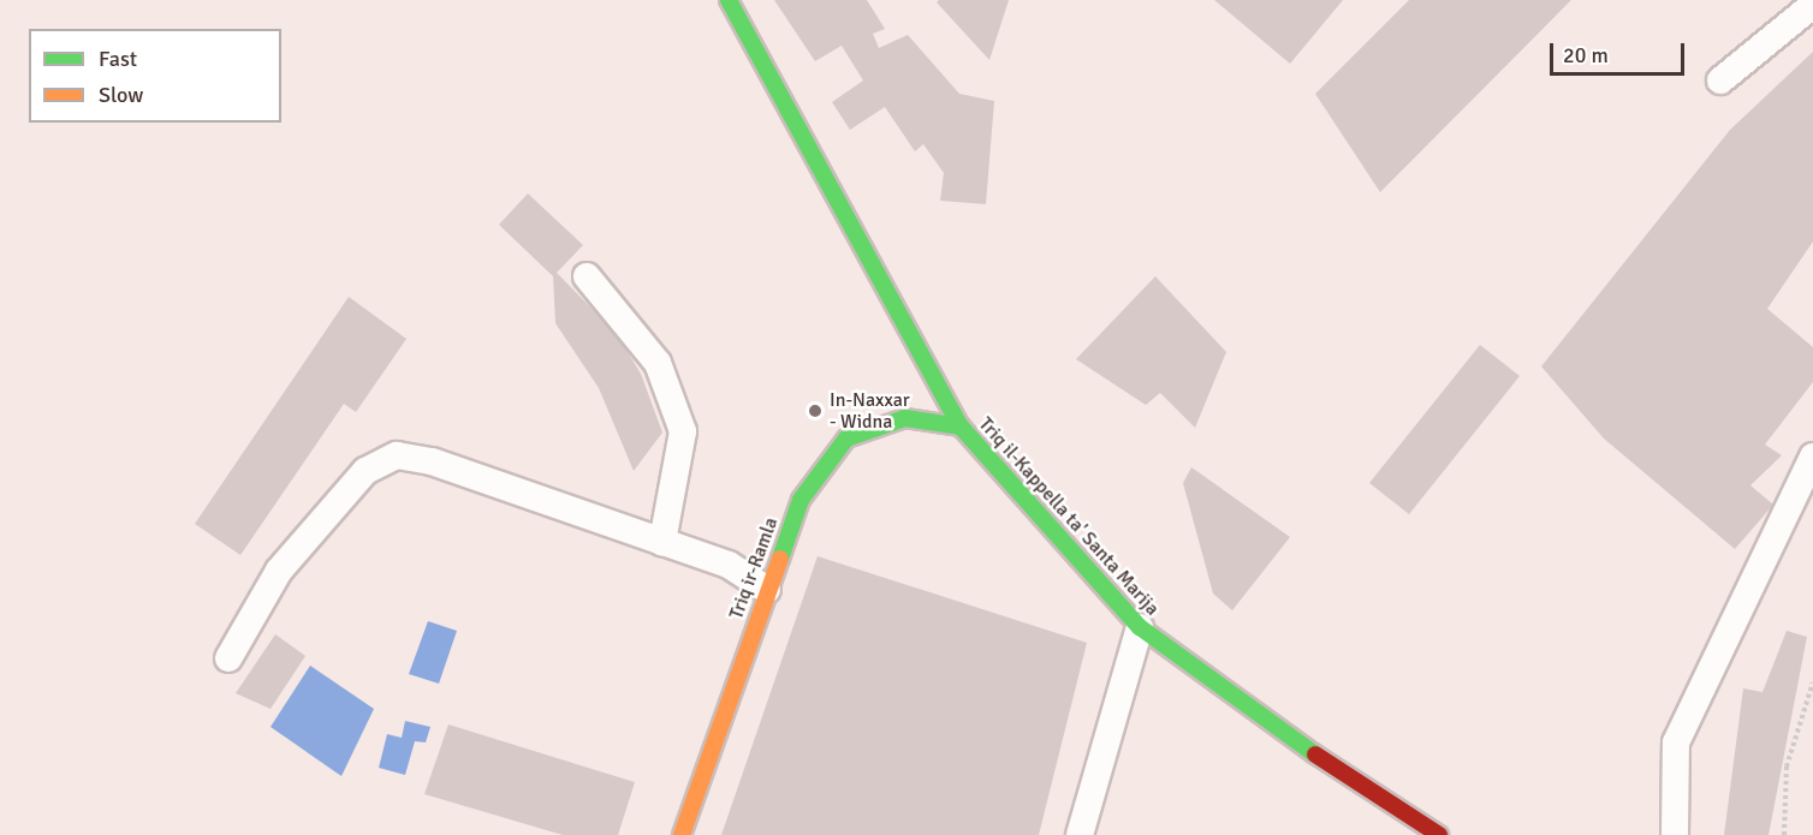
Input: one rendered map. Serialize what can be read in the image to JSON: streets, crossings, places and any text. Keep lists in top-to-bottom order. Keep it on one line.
{"streets":{"main road":["Triq il-Kappella ta' Santa Marija","Triq ir-Ramla"]},"crossings":[["Triq il-Kappella ta' Santa Marija","Triq ir-Ramla"]],"places":["In-Naxxar - Widna"],"legend":["Fast","Slow"],"scale_bar":"20 m"}
